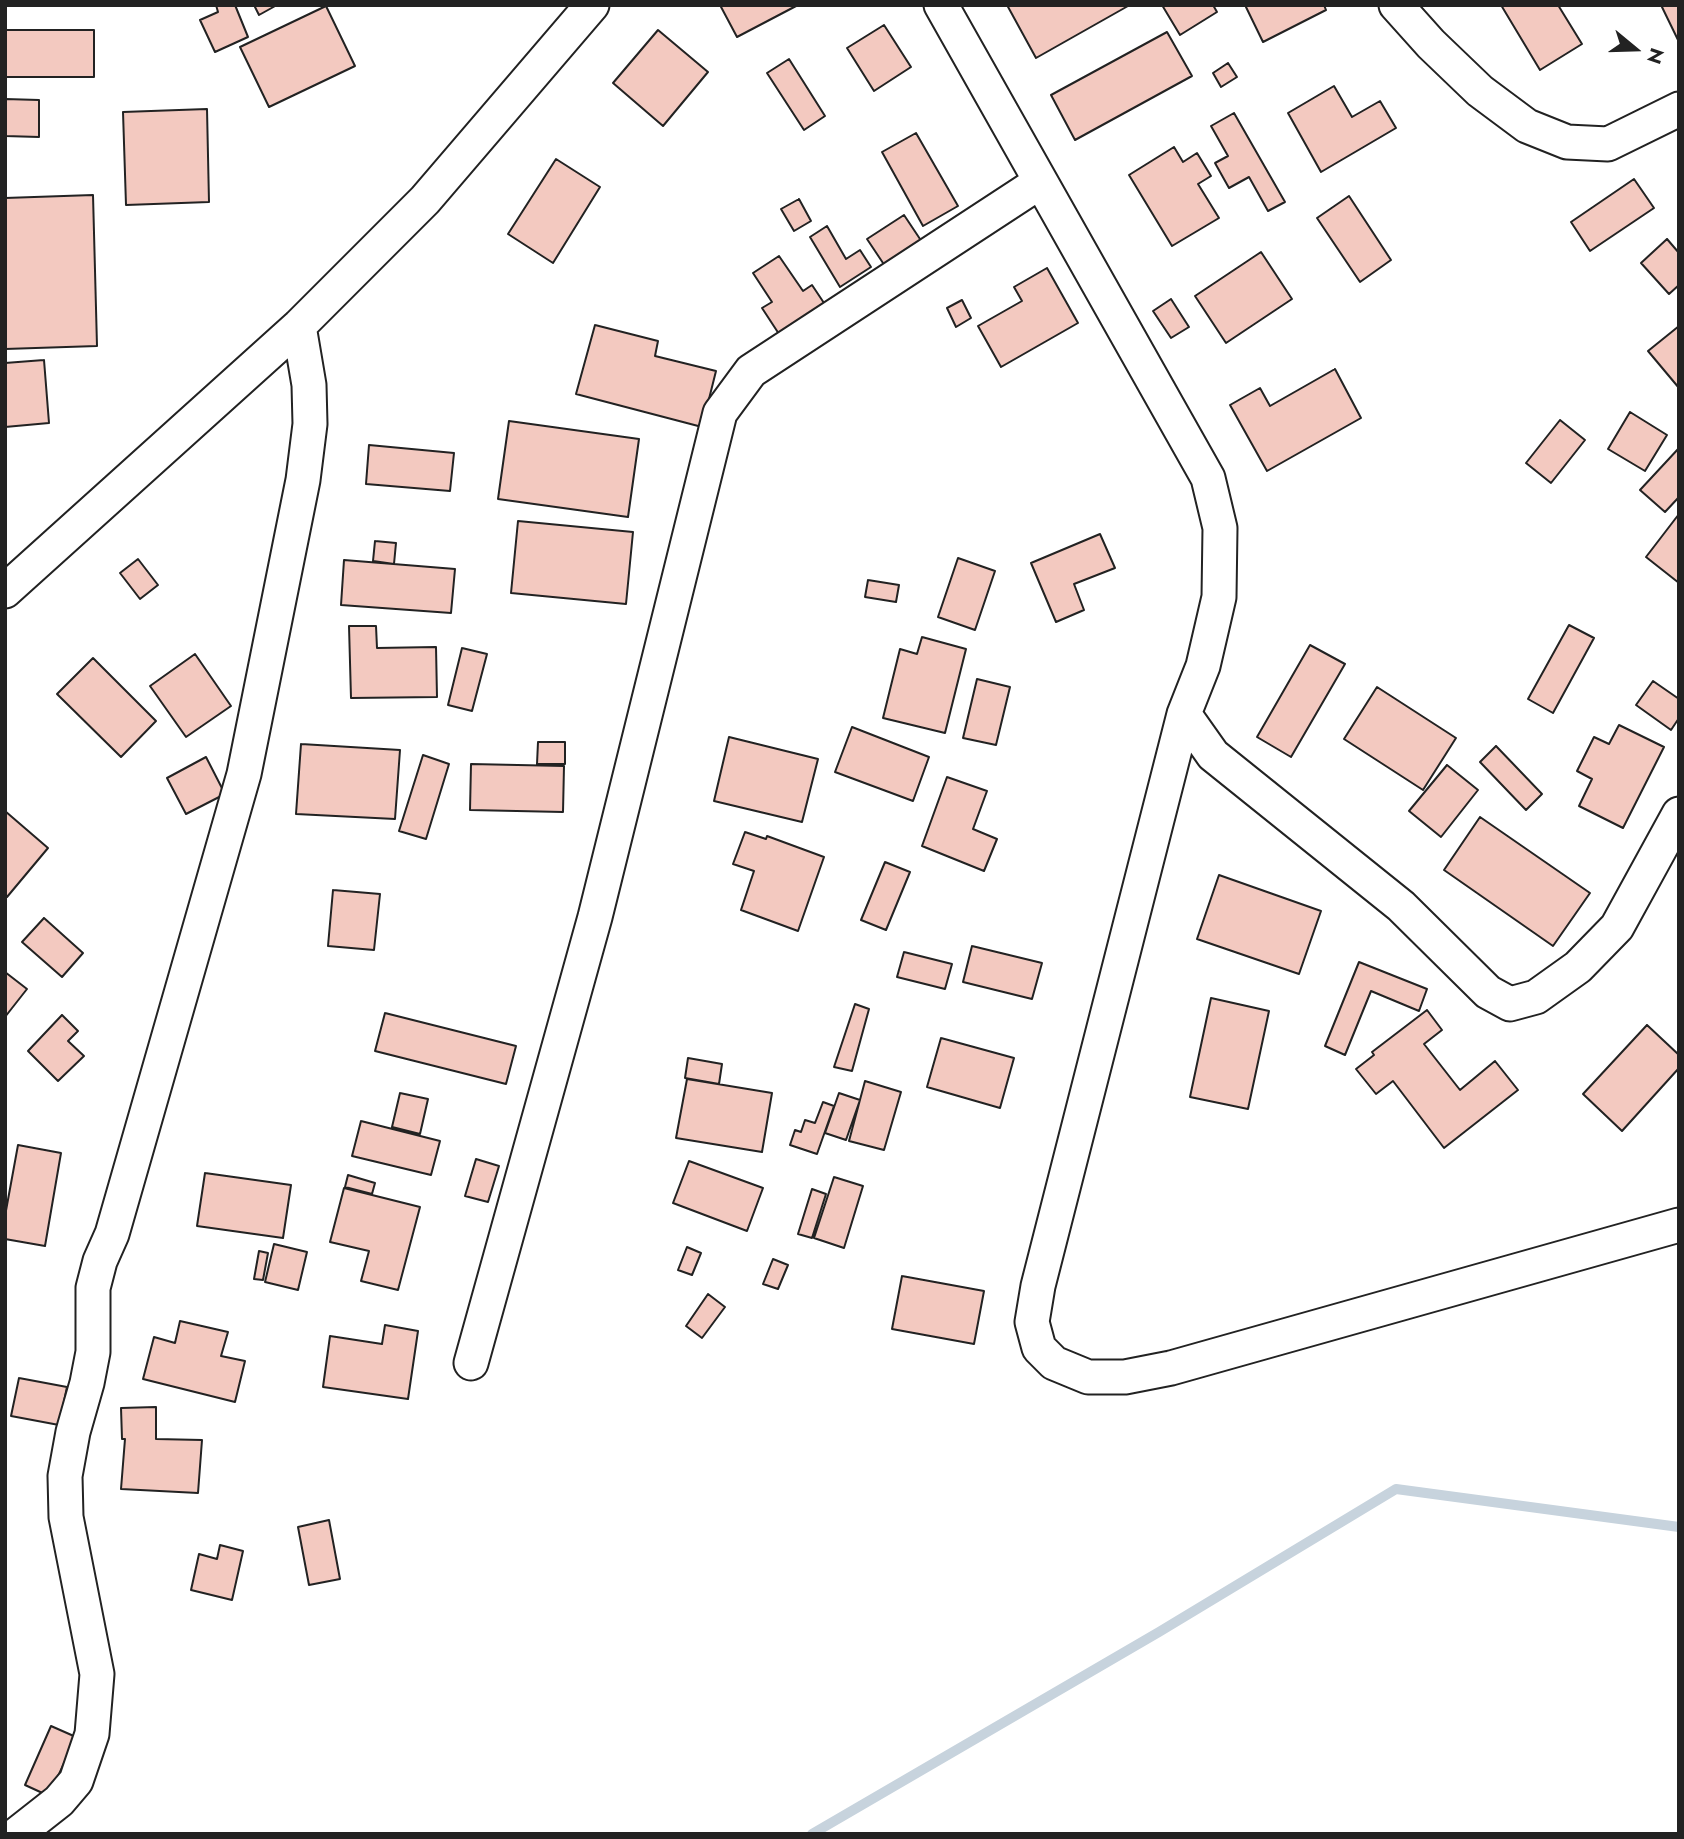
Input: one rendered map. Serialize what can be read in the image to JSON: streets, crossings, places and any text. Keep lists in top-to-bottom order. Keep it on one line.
{"north":"right"}
